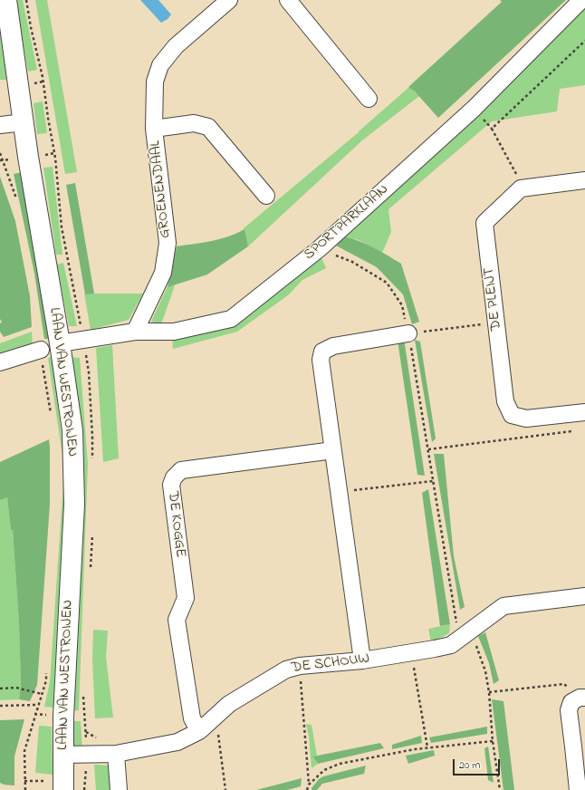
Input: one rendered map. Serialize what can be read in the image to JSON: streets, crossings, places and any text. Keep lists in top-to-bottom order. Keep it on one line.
{"streets":{"street":["GROENENDAAL","SPORTPARKLAAN","DE PLEIJT","LAAN VAN WESTROIJEN","DE KOGGE","DE SCHOUW"]},"crossings":[["GROENENDAAL","SPORTPARKLAAN"],["SPORTPARKLAAN","LAAN VAN WESTROIJEN"],["LAAN VAN WESTROIJEN","DE SCHOUW"],["DE KOGGE","DE SCHOUW"]],"scale_bar":"20 m"}
